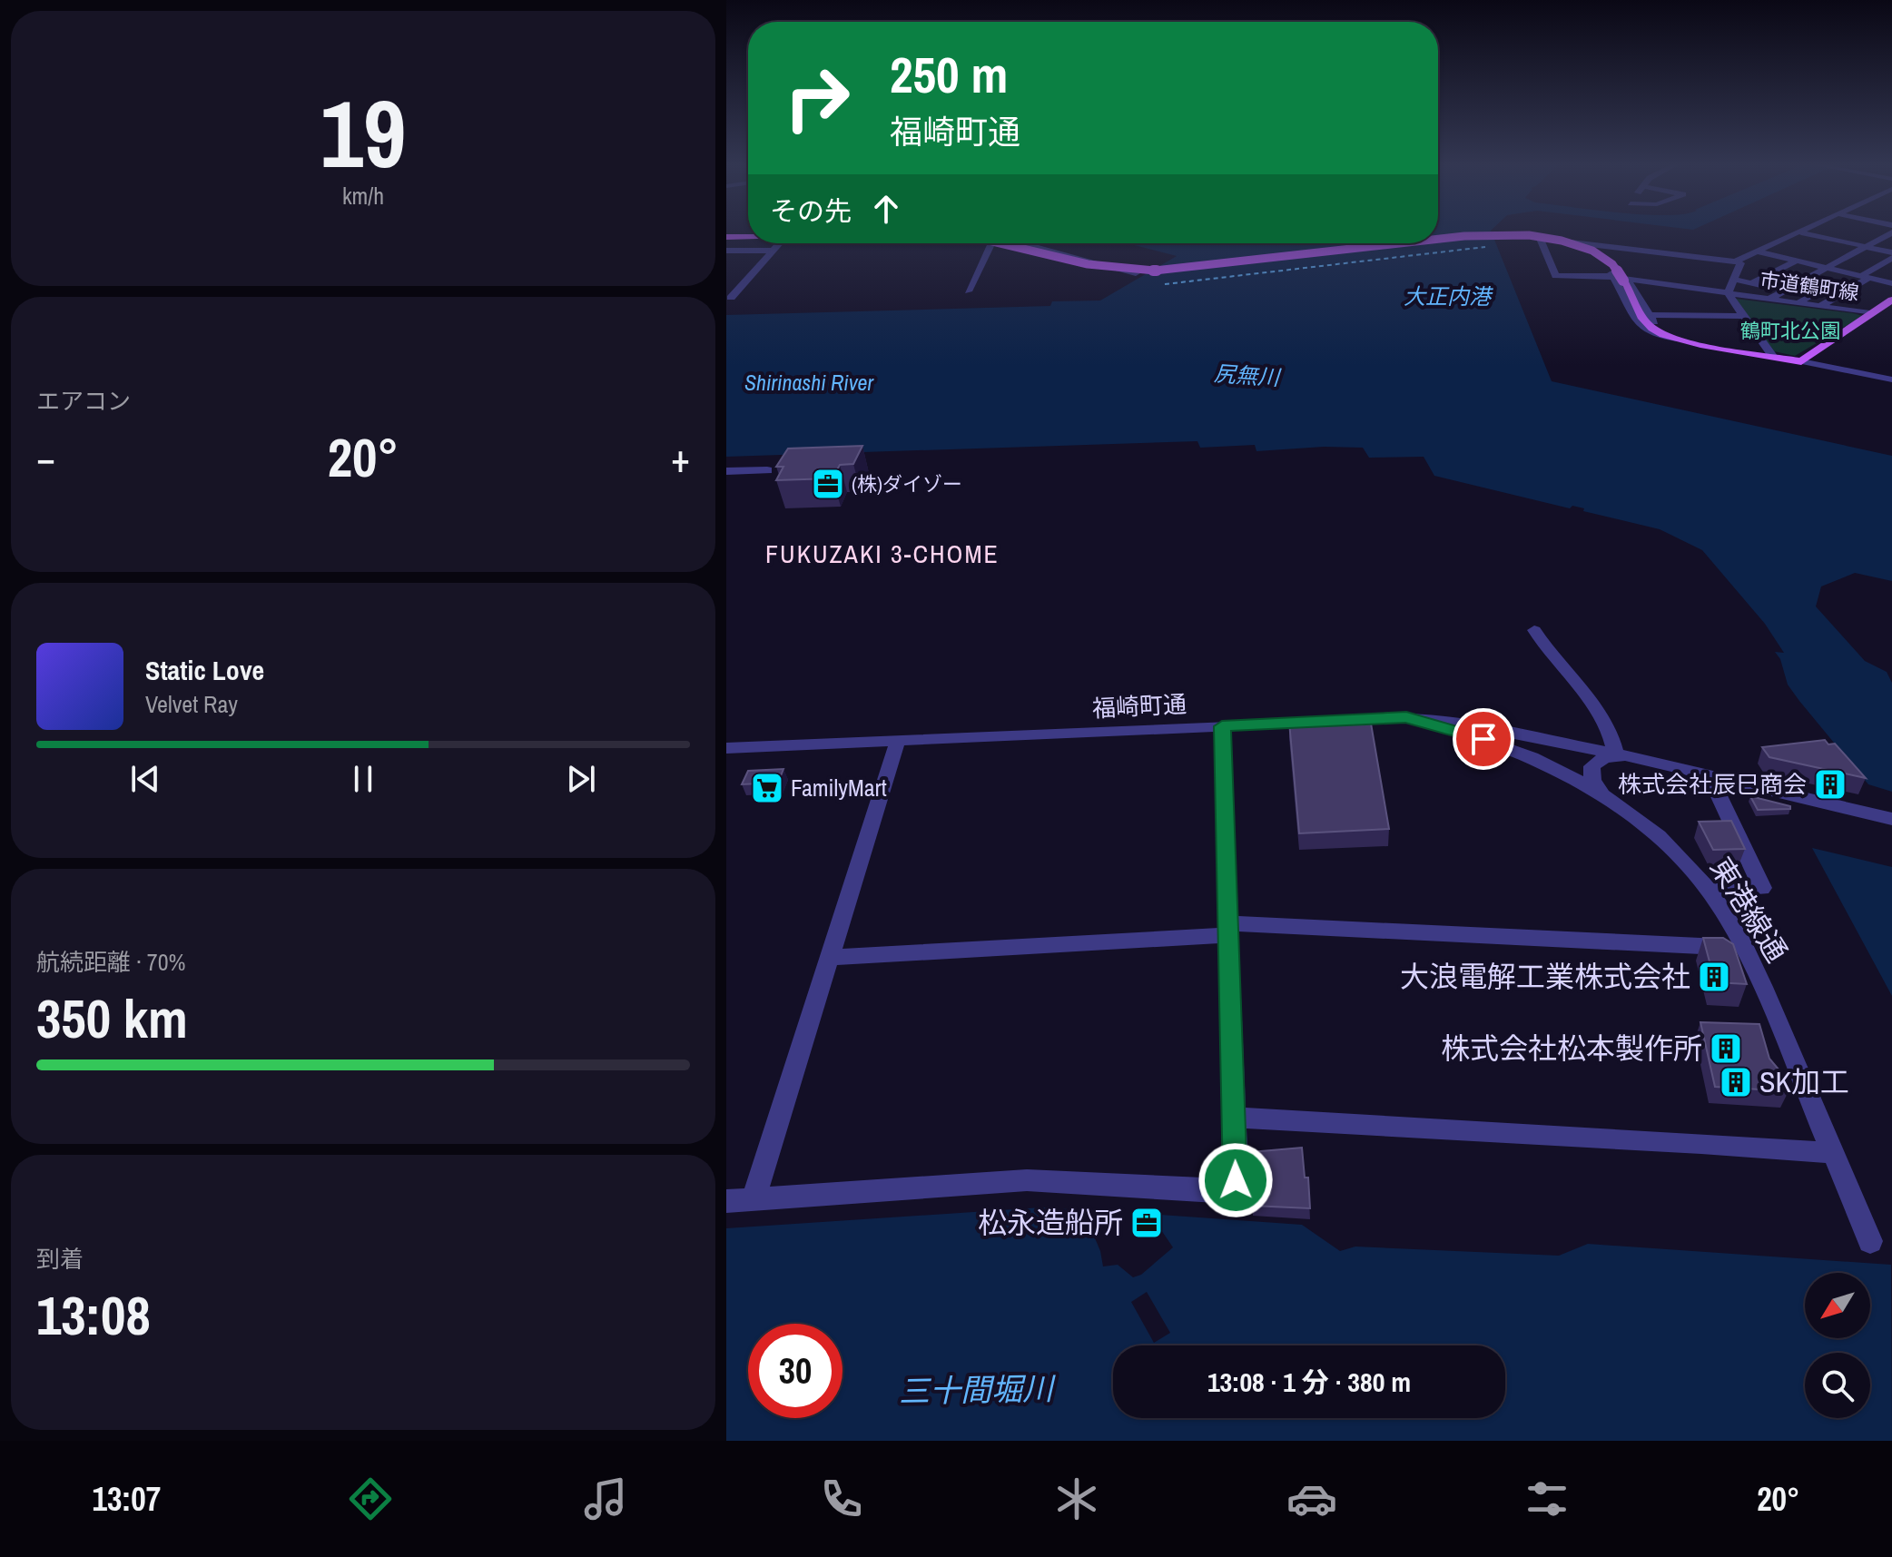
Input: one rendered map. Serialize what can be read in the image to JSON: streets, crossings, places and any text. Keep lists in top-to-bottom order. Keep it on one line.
{"streets":{"street":["市道鶴町線","福崎町通","東港線通"]},"crossings":[["福崎町通","東港線通"]],"districts":["FUKUZAKI 3-CHOME"],"water":["大正内港","尻無川","Shirinashi River","三十間堀川"],"parks":["鶴町北公園"],"places":{"office":["(株)ダイゾー","松永造船所"],"building":["株式会社辰巳商会","大浪電解工業株式会社","株式会社松本製作所","SK加工"],"supermarket":["FamilyMart"]},"north":"bottom left","page":{"tile":[["19","km/h"],"エアコン",["航続距離 · 70%","350 km"],["到着","13:08"]],"turn":["250 m","福崎町通"],"then":"その先","heat":["−","20°","+"],"song":["Static Love","Velvet Ray"],"limit":"30","trip":"13:08 · 1 分 · 380 m","tabs":["13:07","20°"]}}
